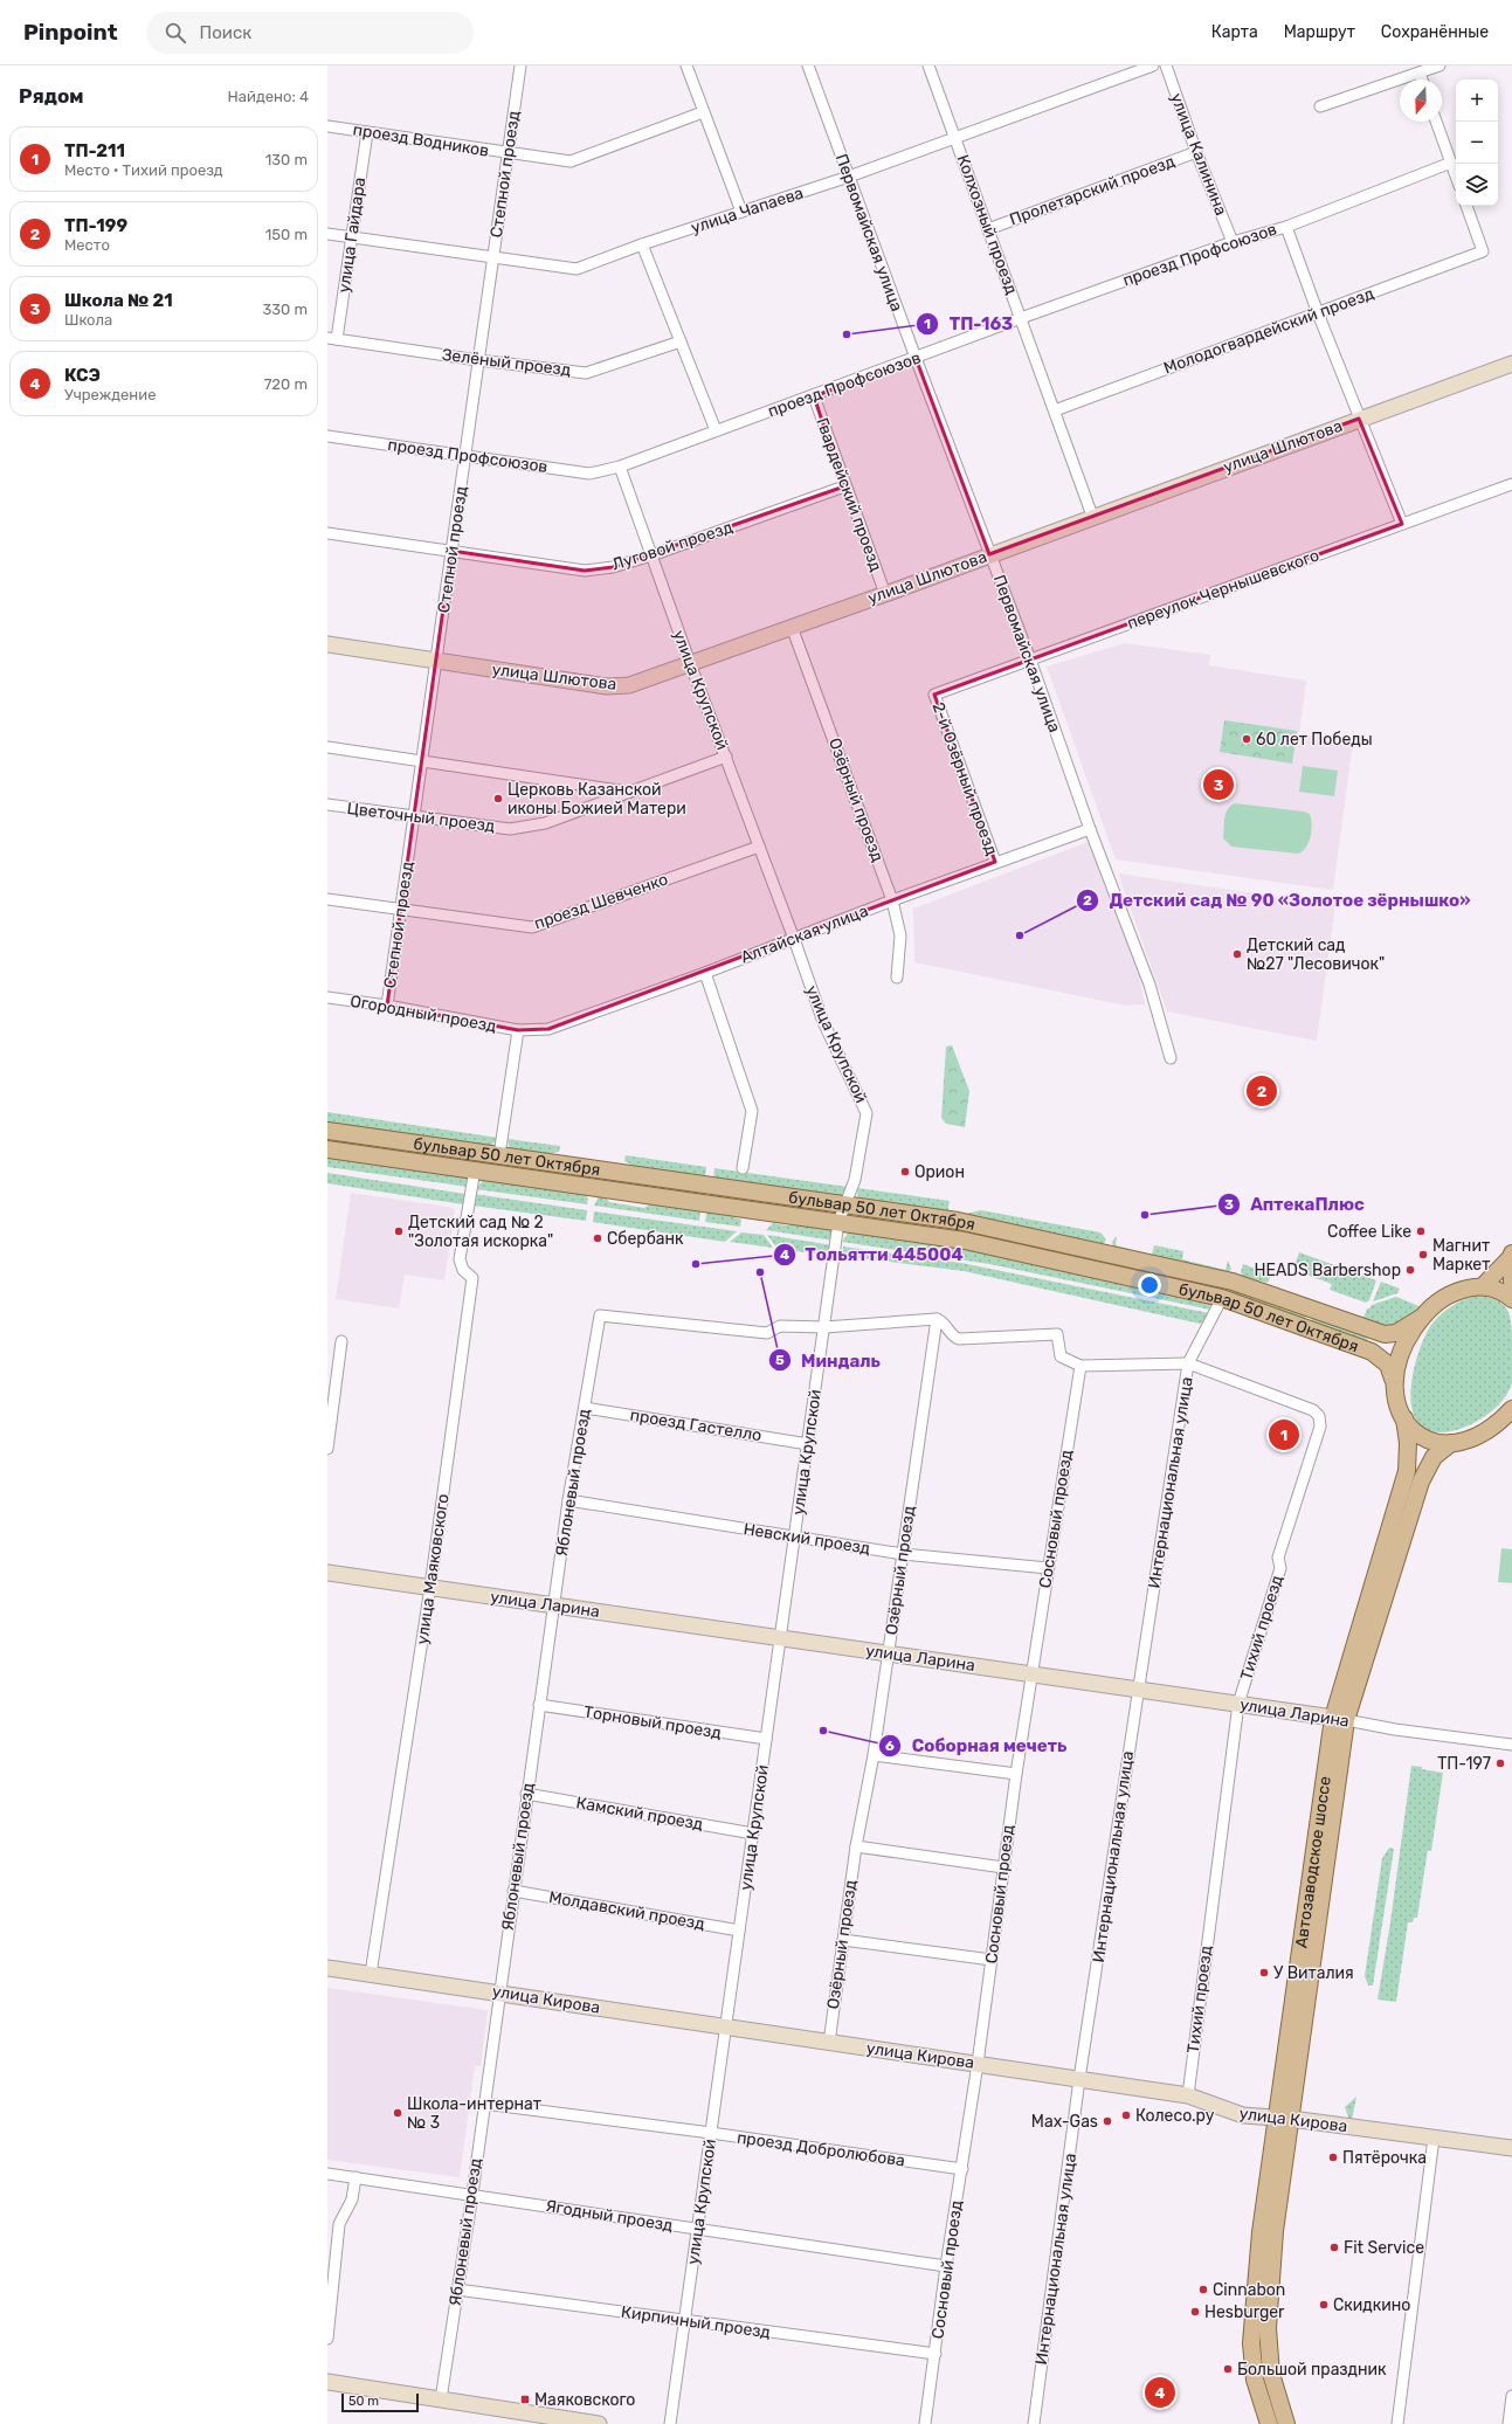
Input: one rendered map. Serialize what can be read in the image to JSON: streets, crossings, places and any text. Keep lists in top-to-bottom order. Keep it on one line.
{"streets":{"main road":["бульвар 50 лет Октября","Автозаводское шоссе"],"street":["проезд Водников","улица Калинина","Степной проезд","Пролетарский проезд","улица Чапаева","Колхозный проезд","Первомайская улица","улица Гайдара","проезд Профсоюзов","Молодогвардейский проезд","Зелёный проезд","улица Шлютова","Гвардейский проезд","Луговой проезд","переулок Чернышевского","улица Крупской","2-й Озёрный проезд","Озёрный проезд","Цветочный проезд","проезд Шевченко","Алтайская улица","Огородный проезд","проезд Гастелло","Яблоневый проезд","Интернациональная улица","Сосновый проезд","Невский проезд","улица Маяковского","улица Ларина","Тихий проезд","Торновый проезд","Камский проезд","Молдавский проезд","улица Кирова","проезд Добролюбова","Ягодный проезд","Кирпичный проезд"]},"crossings":[["проезд Водников","Степной проезд"],["проезд Водников","улица Гайдара"],["улица Калинина","Пролетарский проезд"],["улица Калинина","проезд Профсоюзов"],["Степной проезд","улица Чапаева"],["Степной проезд","проезд Профсоюзов"],["Степной проезд","Зелёный проезд"],["Степной проезд","улица Шлютова"],["Степной проезд","Луговой проезд"],["Степной проезд","Цветочный проезд"],["Степной проезд","проезд Шевченко"],["Степной проезд","Огородный проезд"],["Пролетарский проезд","Колхозный проезд"],["улица Чапаева","Колхозный проезд"],["улица Чапаева","Первомайская улица"],["улица Чапаева","улица Гайдара"],["Колхозный проезд","проезд Профсоюзов"],["Колхозный проезд","Молодогвардейский проезд"],["Колхозный проезд","улица Шлютова"],["Первомайская улица","проезд Профсоюзов"],["Первомайская улица","улица Шлютова"],["Первомайская улица","переулок Чернышевского"],["Первомайская улица","Алтайская улица"],["улица Гайдара","Зелёный проезд"],["проезд Профсоюзов","Гвардейский проезд"],["проезд Профсоюзов","улица Крупской"],["улица Шлютова","Гвардейский проезд"],["улица Шлютова","улица Крупской"],["улица Шлютова","Озёрный проезд"],["Гвардейский проезд","Луговой проезд"],["Луговой проезд","улица Крупской"],["переулок Чернышевского","2-й Озёрный проезд"],["улица Крупской","Цветочный проезд"],["улица Крупской","проезд Шевченко"],["улица Крупской","Алтайская улица"],["улица Крупской","бульвар 50 лет Октября"],["улица Крупской","проезд Гастелло"],["улица Крупской","Яблоневый проезд"],["улица Крупской","Невский проезд"],["улица Крупской","улица Ларина"],["улица Крупской","Торновый проезд"],["улица Крупской","Камский проезд"],["улица Крупской","Молдавский проезд"],["улица Крупской","улица Кирова"],["улица Крупской","проезд Добролюбова"],["улица Крупской","Ягодный проезд"],["улица Крупской","Кирпичный проезд"],["2-й Озёрный проезд","Алтайская улица"],["Озёрный проезд","Алтайская улица"],["Озёрный проезд","Невский проезд"],["Озёрный проезд","улица Ларина"],["Озёрный проезд","улица Кирова"],["Алтайская улица","Огородный проезд"],["бульвар 50 лет Октября","Интернациональная улица"],["бульвар 50 лет Октября","улица Маяковского"],["проезд Гастелло","Яблоневый проезд"],["Яблоневый проезд","Невский проезд"],["Яблоневый проезд","улица Ларина"],["Яблоневый проезд","Торновый проезд"],["Яблоневый проезд","Камский проезд"],["Яблоневый проезд","Молдавский проезд"],["Яблоневый проезд","улица Кирова"],["Яблоневый проезд","проезд Добролюбова"],["Яблоневый проезд","Ягодный проезд"],["Яблоневый проезд","Кирпичный проезд"],["Интернациональная улица","улица Ларина"],["Интернациональная улица","Тихий проезд"],["Интернациональная улица","улица Кирова"],["Сосновый проезд","Невский проезд"],["Сосновый проезд","улица Ларина"],["Сосновый проезд","улица Кирова"],["Сосновый проезд","проезд Добролюбова"],["Сосновый проезд","Ягодный проезд"],["Сосновый проезд","Кирпичный проезд"],["улица Маяковского","улица Ларина"],["улица Маяковского","улица Кирова"],["улица Ларина","Тихий проезд"],["улица Ларина","Автозаводское шоссе"],["Тихий проезд","улица Кирова"],["Автозаводское шоссе","улица Кирова"]],"places":{"other":["ТП-163","60 лет Победы","Церковь Казанской иконы Божией Матери","Детский сад № 90 «Золотое зёрнышко»","Детский сад №27 \"Лесовичок\"","Орион","АптекаПлюс","Детский сад № 2 \"Золотая искорка\"","Coffee Like","Сбербанк","Магнит Маркет","Тольятти 445004","HEADS Barbershop","Миндаль","Cоборная мечеть","ТП-197","У Виталия","Школа-интернат № 3","Колесо.ру","Max-Gas","Пятёрочка","Fit Service","Cinnabon","Скидкино","Hesburger","Большой праздник"],"transit":["Маяковского"]},"scale_bar":"50 m","north":"bottom","page":{"header":"Pinpoint","search":"Поиск","nav":["Карта","Маршрут","Сохранённые"],"heading":["Рядом","Найдено: 4"],"map_buttons":["+","−"],"list":[{"mark":"1","name":"ТП-211","note":"Место · Тихий проезд","value":"130 m"},{"mark":"2","name":"ТП-199","note":"Место","value":"150 m"},{"mark":"3","name":"Школа № 21","note":"Школа","value":"330 m"},{"mark":"4","name":"КСЭ","note":"Учреждение","value":"720 m"}],"pins":["3","2","1","4"],"scale":"50 m"}}
